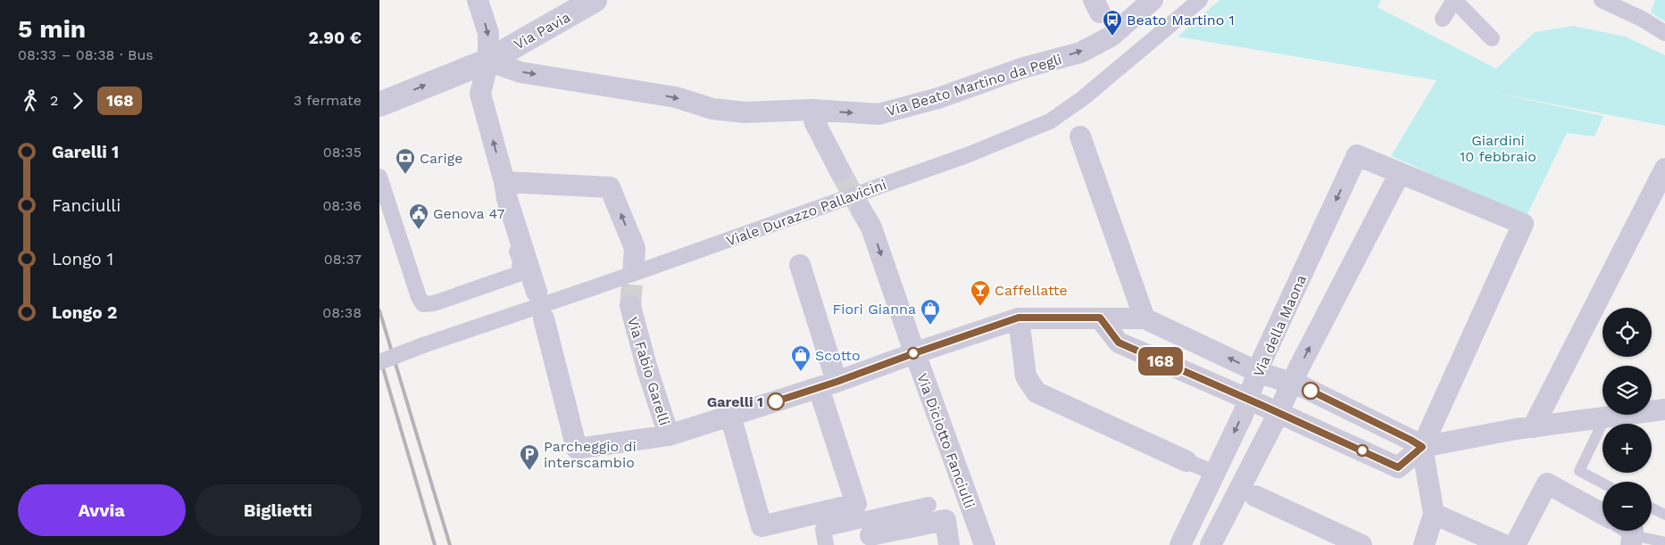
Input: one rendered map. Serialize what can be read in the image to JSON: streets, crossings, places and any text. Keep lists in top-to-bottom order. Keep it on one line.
{"streets":{"street":["Via Pavia","Via Beato Martino da Pegli","Viale Durazzo Pallavicini","Via della Maona","Via Fabio Garelli","Via Diciotto Fanciulli"]},"crossings":[["Via Pavia","Via Beato Martino da Pegli"],["Via della Maona","Via Fabio Garelli"],["Via Fabio Garelli","Via Diciotto Fanciulli"]],"one_way":["Via Pavia","Via Beato Martino da Pegli"],"parks":["Giardini 10 febbraio"],"places":{"bus stop":["Beato Martino 1"],"bank":["Carige"],"public building":["Genova 47"],"bar":["Caffellatte"],"shop":["Fiori Gianna","Scotto"],"other":["Garelli 1"],"parking":["Parcheggio di interscambio"]},"lines":["bus line 168"],"page":{"heading":["5 min","08:33 – 08:38 · Bus","2.90 €"],"on_map":"168","legs":["2","168","3 fermate"],"list":[{"name":"Garelli 1","value":"08:35"},{"name":"Fanciulli","value":"08:36"},{"name":"Longo 1","value":"08:37"},{"name":"Longo 2","value":"08:38"}],"map_buttons":["+","−"],"buttons":["Avvia","Biglietti"]}}
